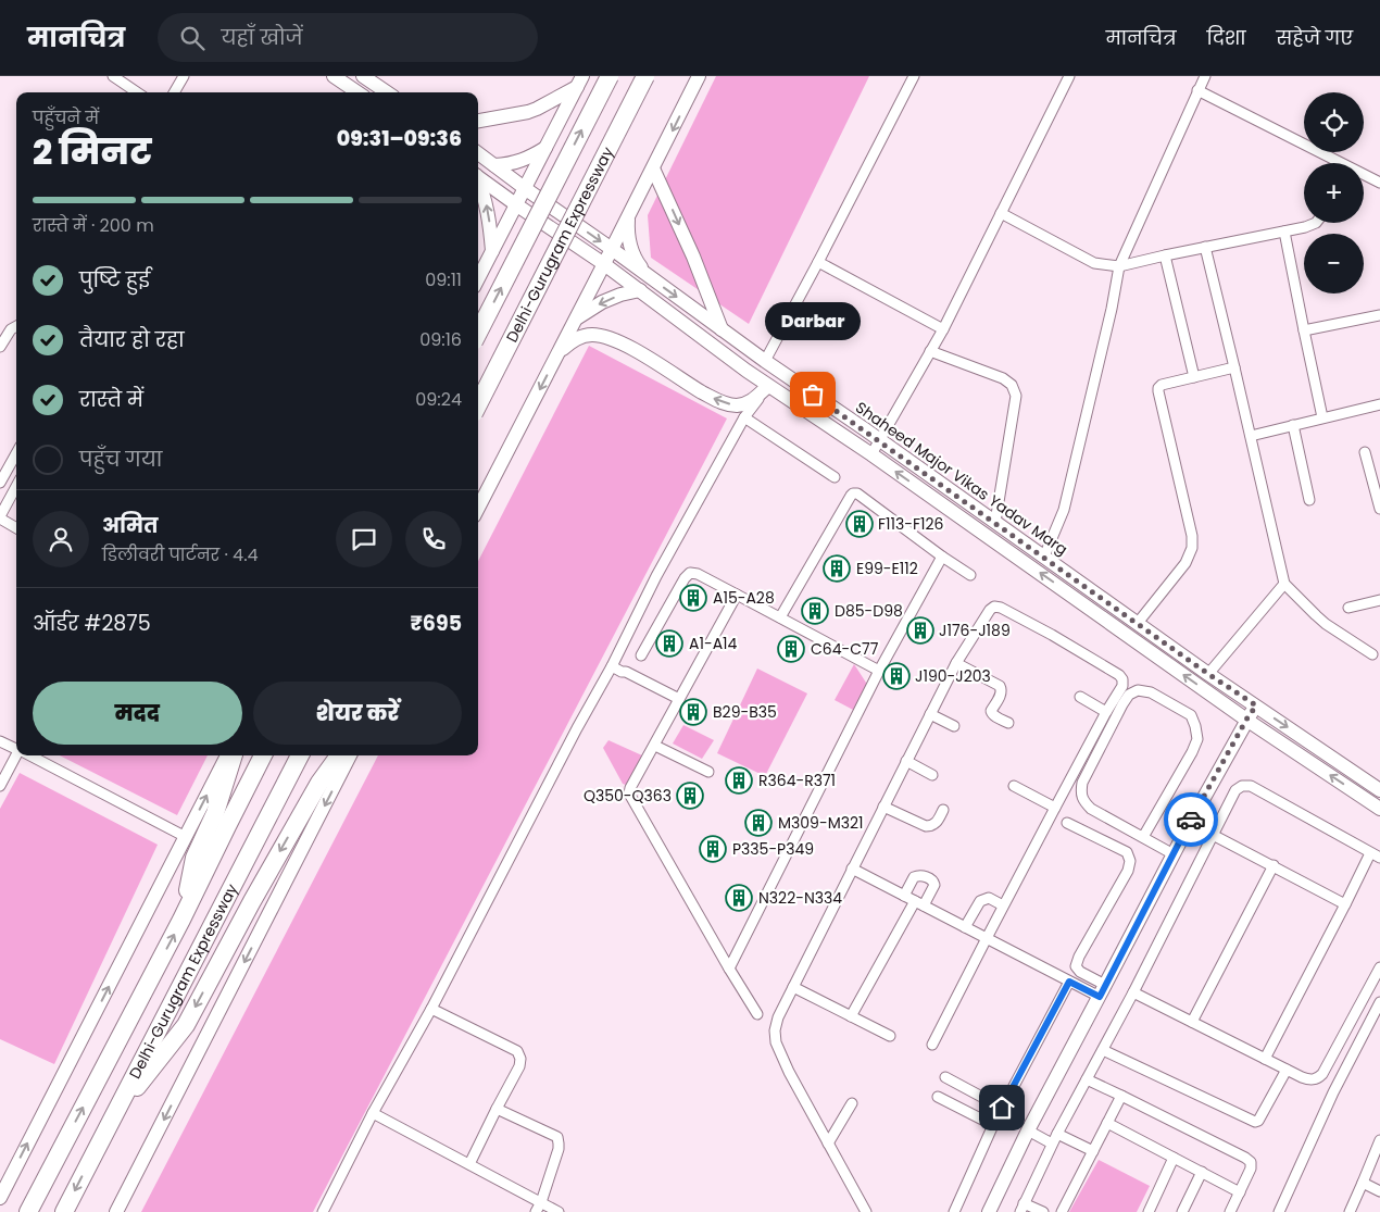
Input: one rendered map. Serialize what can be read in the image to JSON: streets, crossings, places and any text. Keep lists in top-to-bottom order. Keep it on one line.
{"streets":{"highway":["Delhi-Gurugram Expressway"],"main road":["Shaheed Major Vikas Yadav Marg"]},"places":{"other":["Darbar"],"building":["F113-F126","E99-E112","A15-A28","D85-D98","J176-J189","A1-A14","C64-C77","J190-J203","B29-B35","R364-R371","Q350-Q363","M309-M321","P335-P349","N322-N334"]},"page":{"header":"मानचित्र","search":"यहाँ खोजें","nav":["मानचित्र","दिशा","सहेजे गए"],"map_buttons":["+","−"],"heading":["2 मिनट","पहुँचने में","09:31–09:36"],"panel":["अमित","डिलीवरी पार्टनर · 4.4","ऑर्डर #2875","₹695"],"bar":"रास्ते में · 200 m","list":[["पुष्टि हुई","09:11"],["तैयार हो रहा","09:16"],["रास्ते में","09:24"],"पहुँच गया"],"bubble":"Darbar","buttons":["मदद","शेयर करें"]}}
